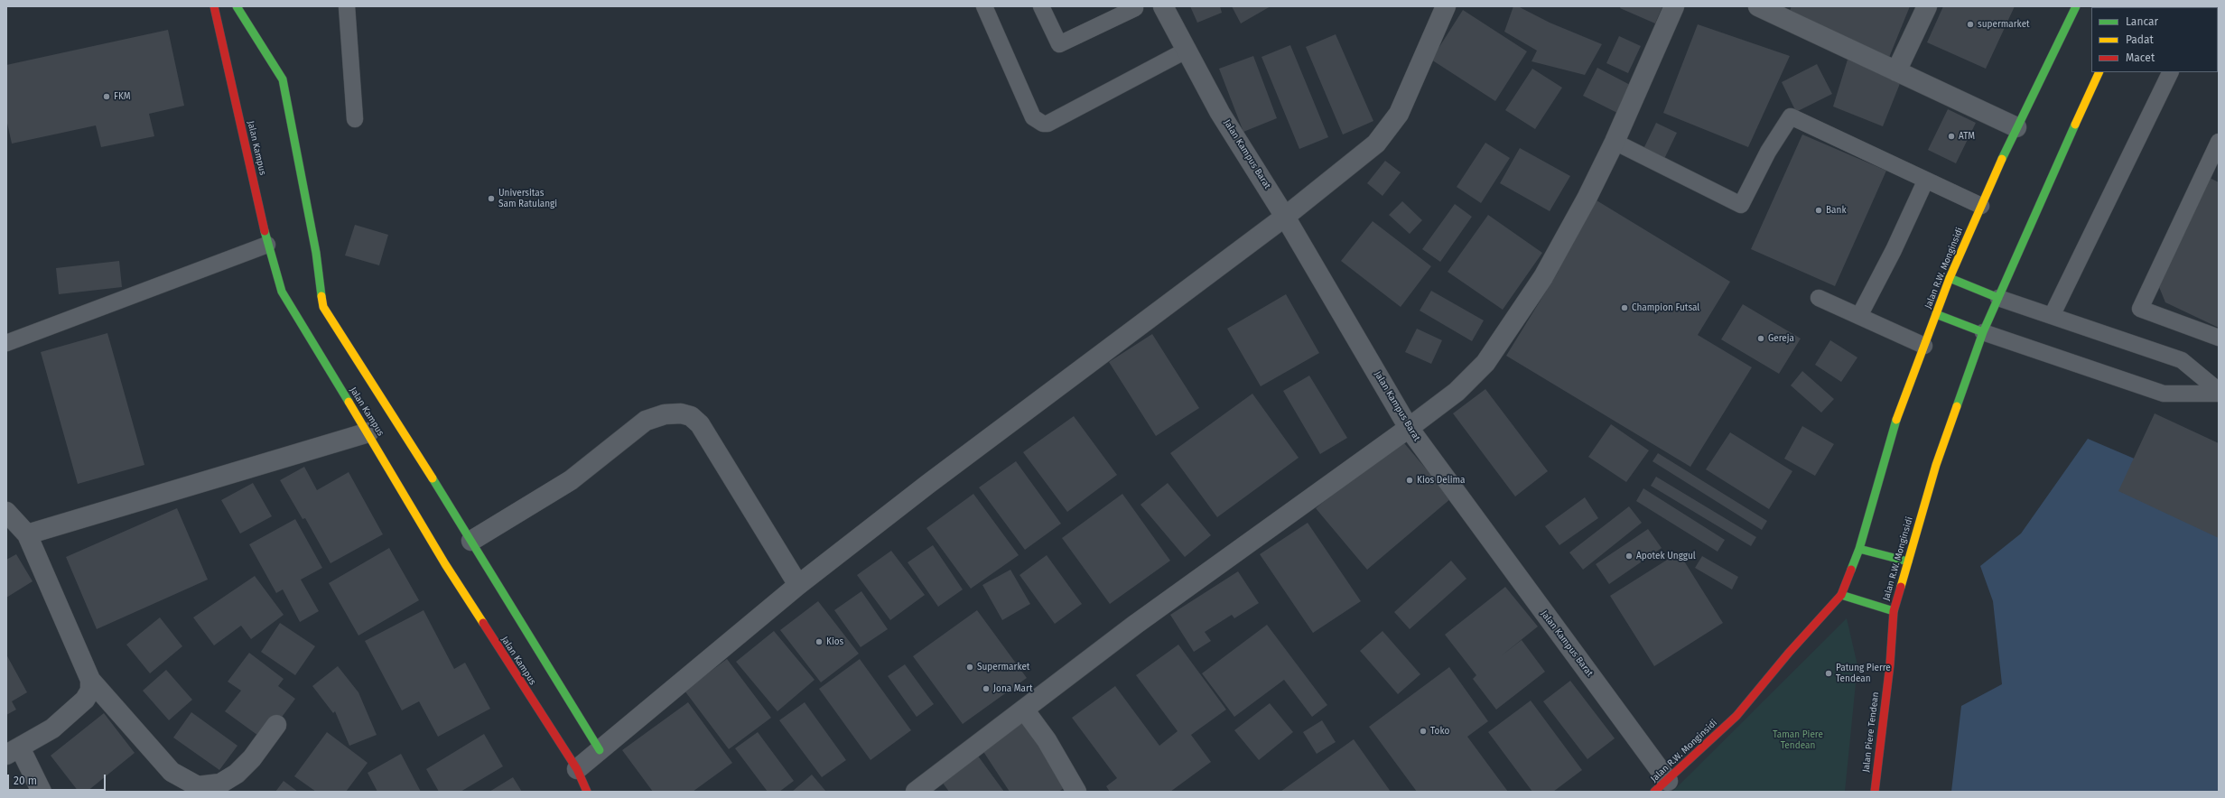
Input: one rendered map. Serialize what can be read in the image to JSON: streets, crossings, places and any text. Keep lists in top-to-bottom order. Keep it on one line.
{"streets":{"main road":["Jalan Kampus","Jalan R.W. Monginsidi","Jalan Piere Tendean"],"street":["Jalan Kampus Barat"]},"crossings":[["Jalan Kampus Barat","Jalan R.W. Monginsidi"],["Jalan R.W. Monginsidi","Jalan Piere Tendean"]],"parks":["Taman Piere Tendean"],"places":["supermarket","FKM","ATM","Universitas Sam Ratulangi","Bank","Champion Futsal","Gereja","Kios Delima","Apotek Unggul","Kios","Supermarket","Patung Pierre Tendean","Jona Mart","Toko"],"legend":["Lancar","Padat","Macet"],"scale_bar":"20 m"}
